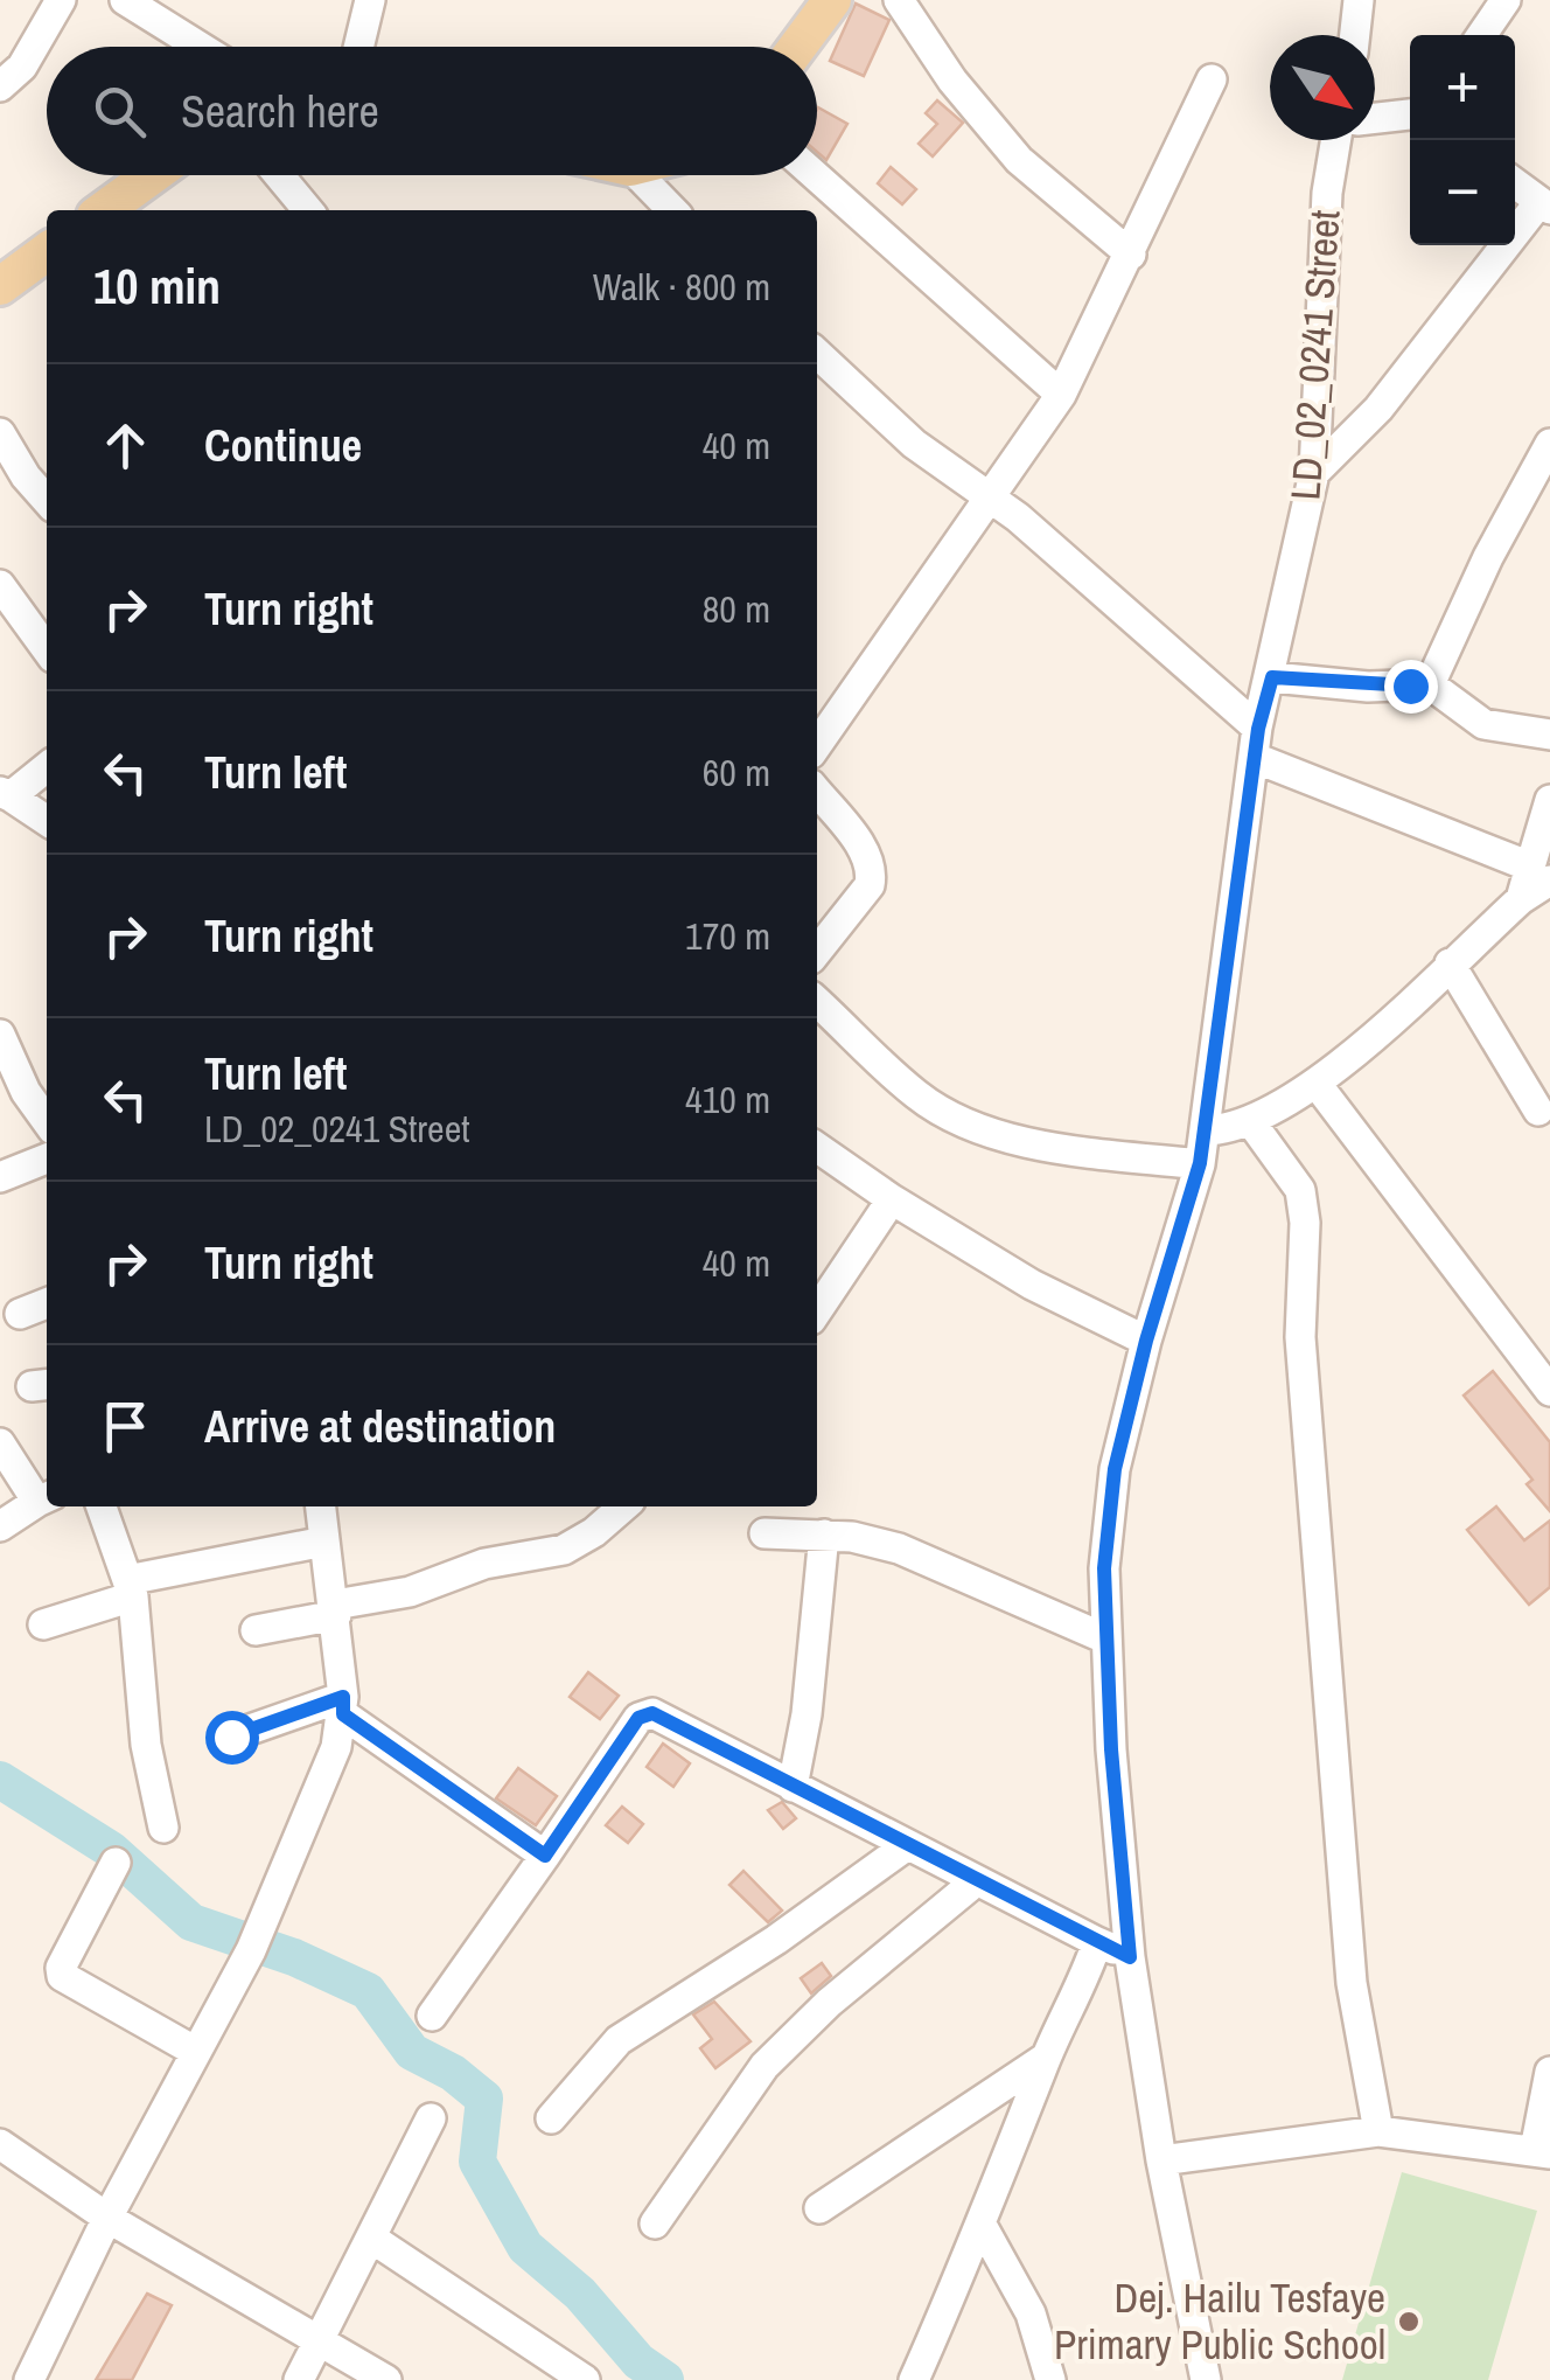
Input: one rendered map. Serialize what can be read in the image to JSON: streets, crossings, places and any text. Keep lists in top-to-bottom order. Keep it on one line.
{"streets":{"street":["LD_02_0241 Street"]},"places":["Dej. Hailu Tesfaye Primary Public School"],"north":"bottom right","page":{"map_buttons":["+","−"],"search":"Search here","heading":["10 min","Walk · 800 m"],"list":[["Continue","40 m"],["Turn right","80 m"],["Turn left","60 m"],["Turn right","170 m"],["Turn left","LD_02_0241 Street","410 m"],["Turn right","40 m"],"Arrive at destination"]}}
